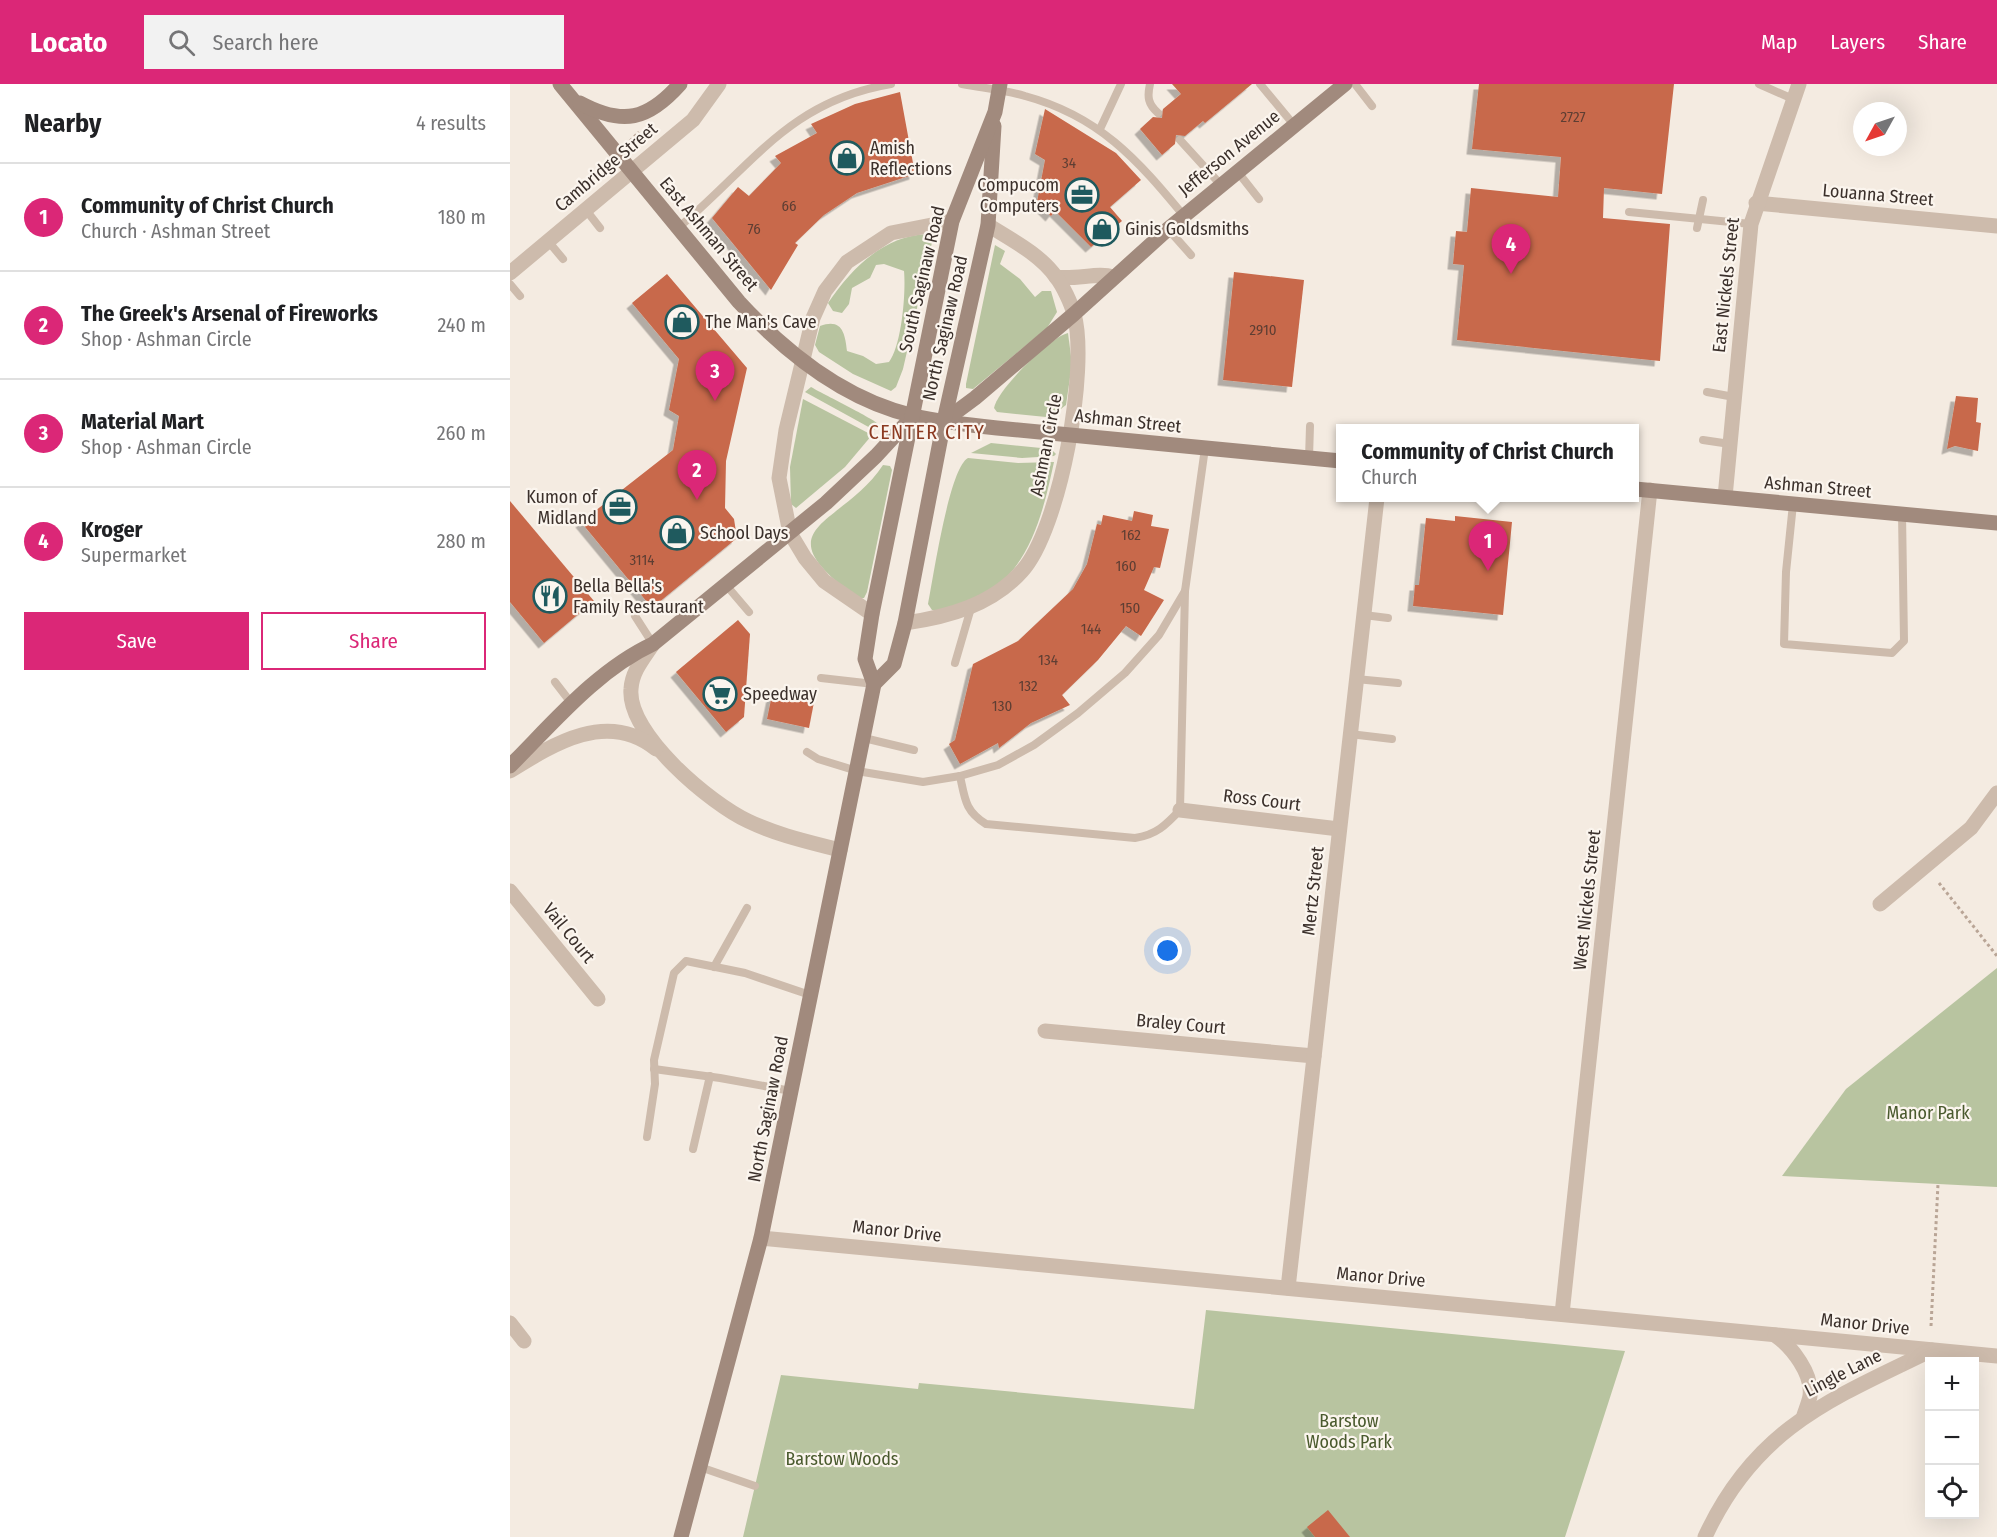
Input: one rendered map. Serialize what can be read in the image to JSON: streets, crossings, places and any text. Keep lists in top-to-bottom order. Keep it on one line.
{"streets":{"street":["Jefferson Avenue","Cambridge Street","Louanna Street","East Ashman Street","South Saginaw Road","East Nickels Street","North Saginaw Road","Ashman Street","Ashman Circle","Ross Court","Mertz Street","West Nickels Street","Vail Court","Braley Court","Manor Drive","Lingle Lane"]},"crossings":[["Jefferson Avenue","North Saginaw Road"],["Jefferson Avenue","Ashman Street"],["Jefferson Avenue","Ashman Circle"],["Cambridge Street","East Ashman Street"],["Louanna Street","East Nickels Street"],["East Ashman Street","South Saginaw Road"],["East Ashman Street","North Saginaw Road"],["East Ashman Street","Ashman Street"],["South Saginaw Road","North Saginaw Road"],["South Saginaw Road","Ashman Street"],["East Nickels Street","Ashman Street"],["North Saginaw Road","Ashman Street"],["North Saginaw Road","Ashman Circle"],["North Saginaw Road","Manor Drive"],["Ashman Street","Ashman Circle"],["Ashman Street","West Nickels Street"],["Ross Court","Mertz Street"],["Mertz Street","Braley Court"],["Mertz Street","Manor Drive"],["West Nickels Street","Manor Drive"],["Manor Drive","Lingle Lane"]],"districts":["CENTER CITY"],"parks":["Manor Park","Barstow Woods Park","Barstow Woods"],"places":{"shop":["Amish Reflections","Ginis Goldsmiths","The Man's Cave","School Days"],"office":["Compucom Computers","Kumon of Midland"],"restaurant":["Bella Bella's Family Restaurant"],"supermarket":["Speedway"]},"house_numbers":["2727","34","66","76","2910","162","3114","160","150","144","134","132","130"],"north":"bottom left","page":{"header":"Locato","search":"Search here","nav":["Map","Layers","Share"],"heading":["Nearby","4 results"],"list":[{"mark":"1","name":"Community of Christ Church","note":"Church · Ashman Street","value":"180 m"},{"mark":"2","name":"The Greek's Arsenal of Fireworks","note":"Shop · Ashman Circle","value":"240 m"},{"mark":"3","name":"Material Mart","note":"Shop · Ashman Circle","value":"260 m"},{"mark":"4","name":"Kroger","note":"Supermarket","value":"280 m"}],"pins":["4","3","2","1"],"popup":["Community of Christ Church","Church"],"buttons":["Save","Share"],"map_buttons":["+","−"]}}
